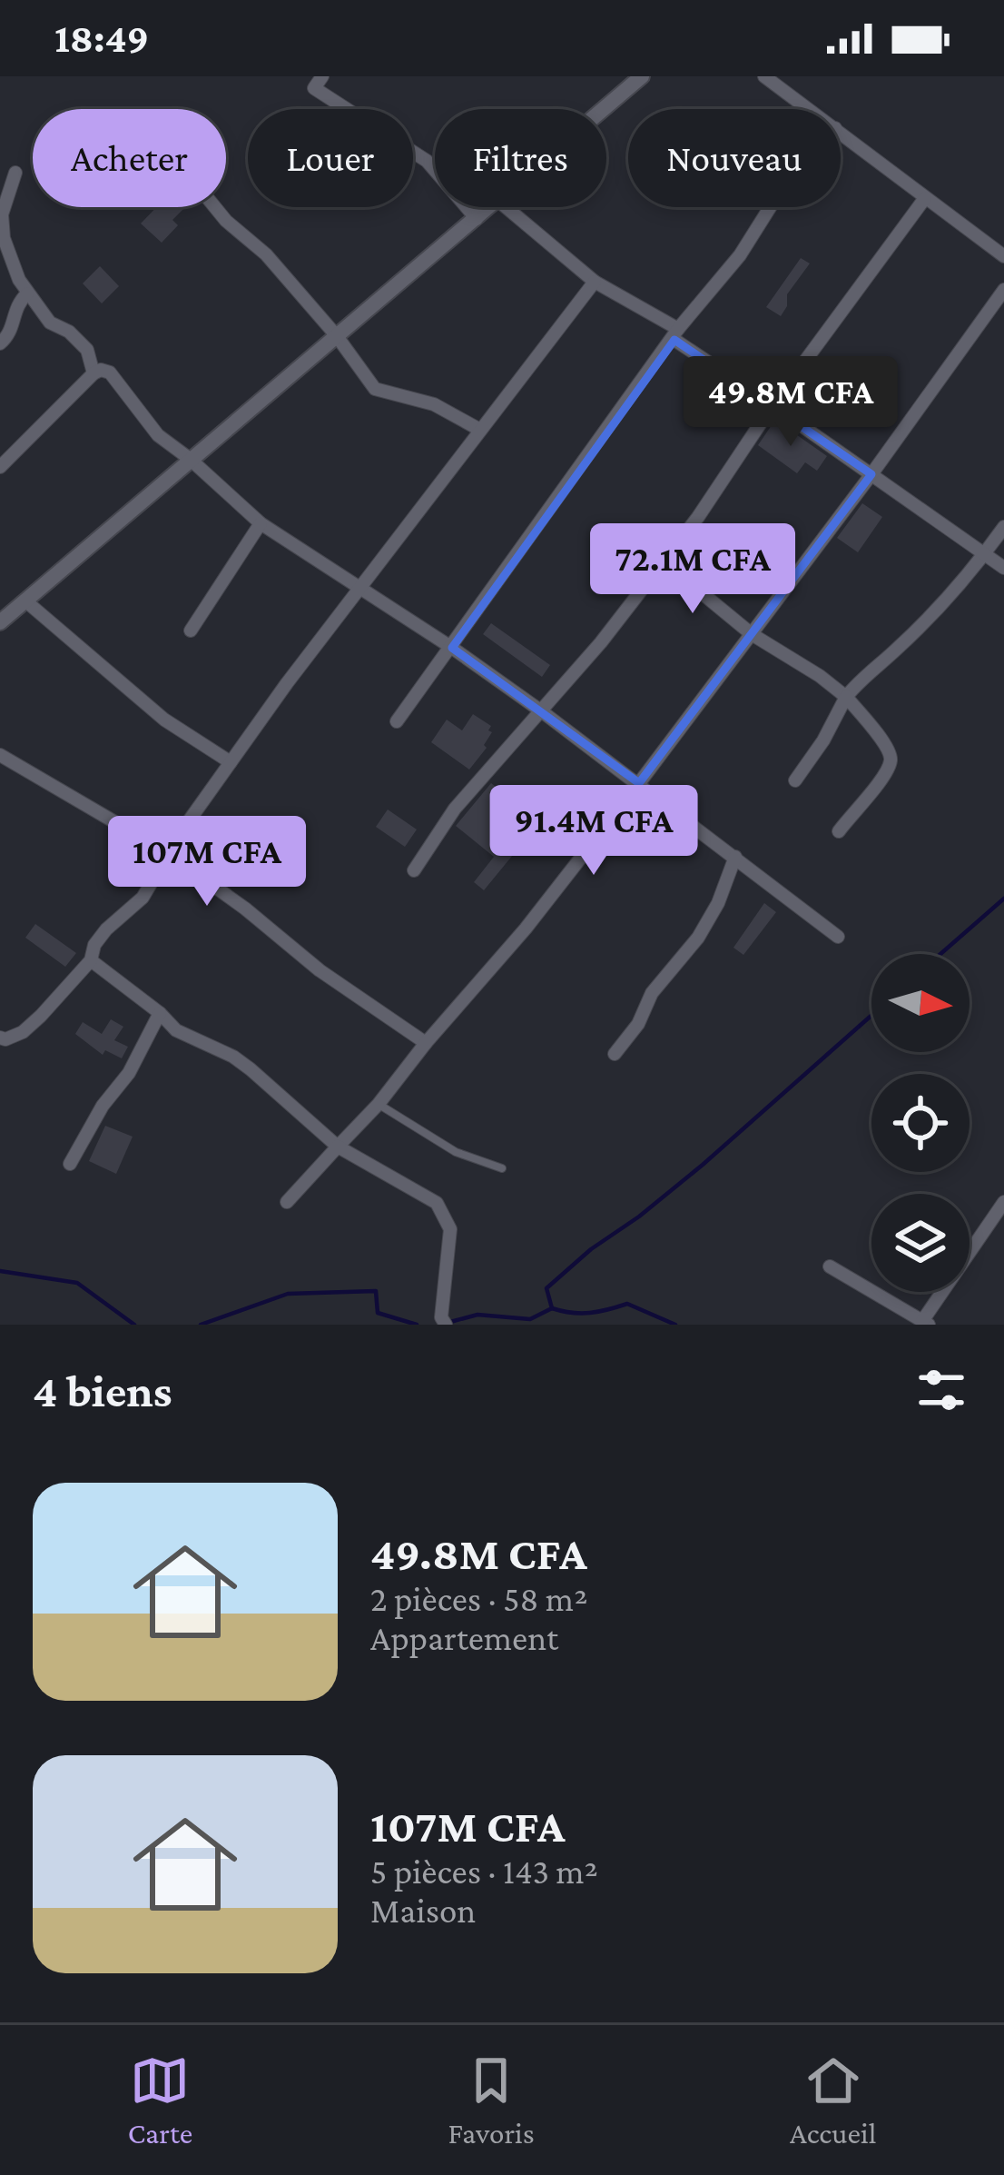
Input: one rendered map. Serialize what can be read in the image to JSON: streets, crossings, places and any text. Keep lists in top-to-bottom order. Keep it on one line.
{"north":"right","page":{"status":"18:49","chip":["Acheter","Louer","Filtres","Nouveau"],"price":["49.8M CFA","72.1M CFA","91.4M CFA","107M CFA"],"heading":"4 biens","list":[{"name":"49.8M CFA","note":"2 pièces · 58 m² · Appartement"},{"name":"107M CFA","note":"5 pièces · 143 m² · Maison"}],"tabs":["Carte","Favoris","Accueil"]}}
